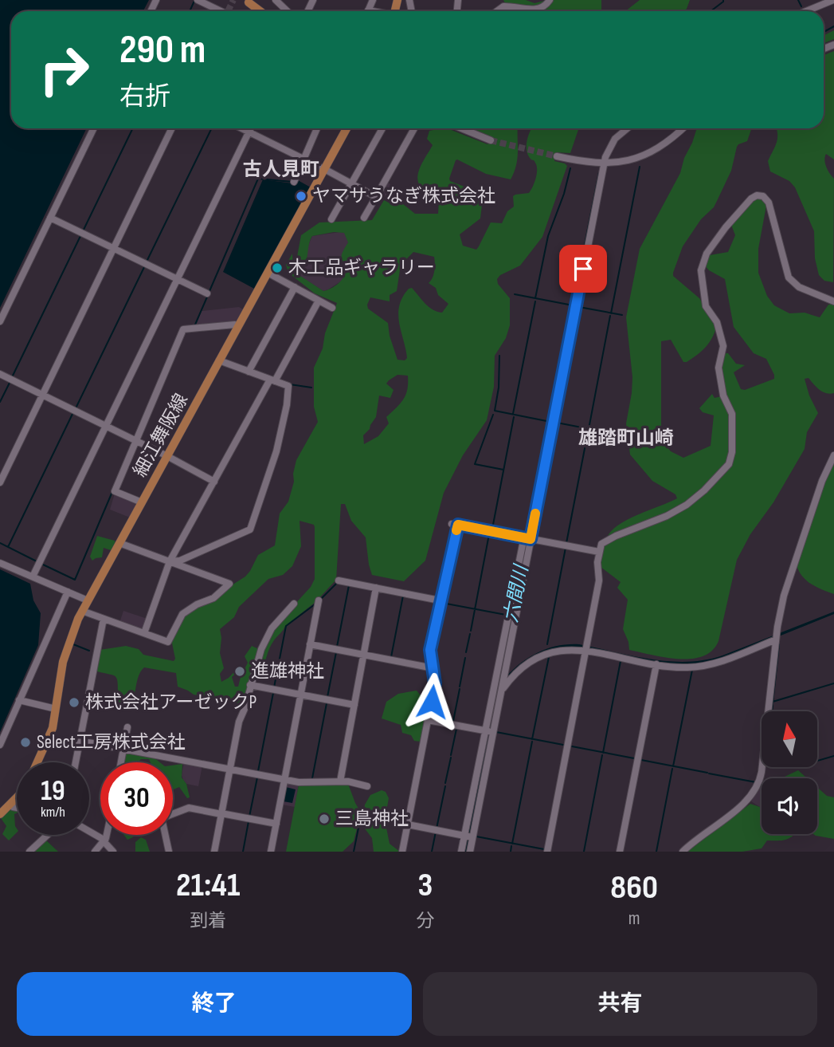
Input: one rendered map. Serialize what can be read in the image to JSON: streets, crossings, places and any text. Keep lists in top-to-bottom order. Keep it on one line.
{"streets":{"main road":["細江舞阪線"]},"districts":["古人見町","雄踏町山崎"],"water":["六間川"],"places":["ヤマサうなぎ株式会社","木工品ギャラリー","進雄神社","株式会社アーゼックP","Select工房株式会社","三島神社"],"north":"top","page":{"turn":["290 m","右折"],"speed":"19 km/h","limit":"30","eta":["21:41","到着","3","分","860","m"],"buttons":["終了","共有"]}}
